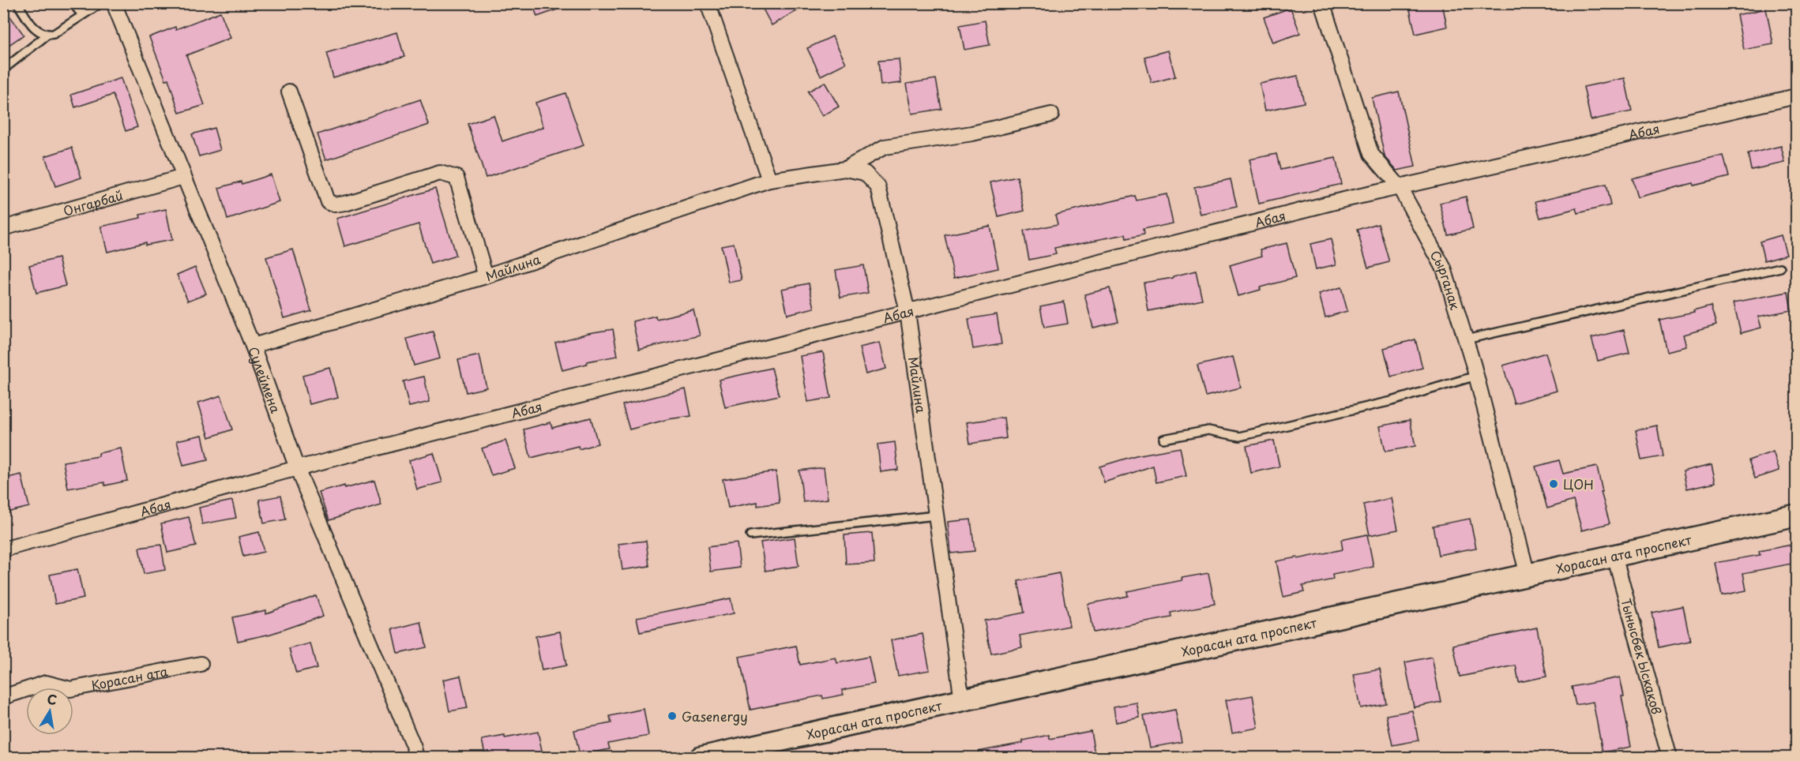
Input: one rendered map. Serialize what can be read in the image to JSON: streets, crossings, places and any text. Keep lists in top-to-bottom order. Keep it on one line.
{"streets":{"main road":["Хорасан ата проспект"],"street":["Абая","Онгарбай","Майлина","Сырганак","Сулеймена","Тынысбек Ыскаков","Корасан ата"]},"crossings":[["Абая","Майлина"],["Абая","Сырганак"],["Абая","Сулеймена"],["Онгарбай","Сулеймена"],["Майлина","Сулеймена"],["Майлина","Хорасан ата проспект"],["Сырганак","Хорасан ата проспект"],["Хорасан ата проспект","Тынысбек Ыскаков"]],"places":["ЦОН","Gasenergy"],"north":"top"}
